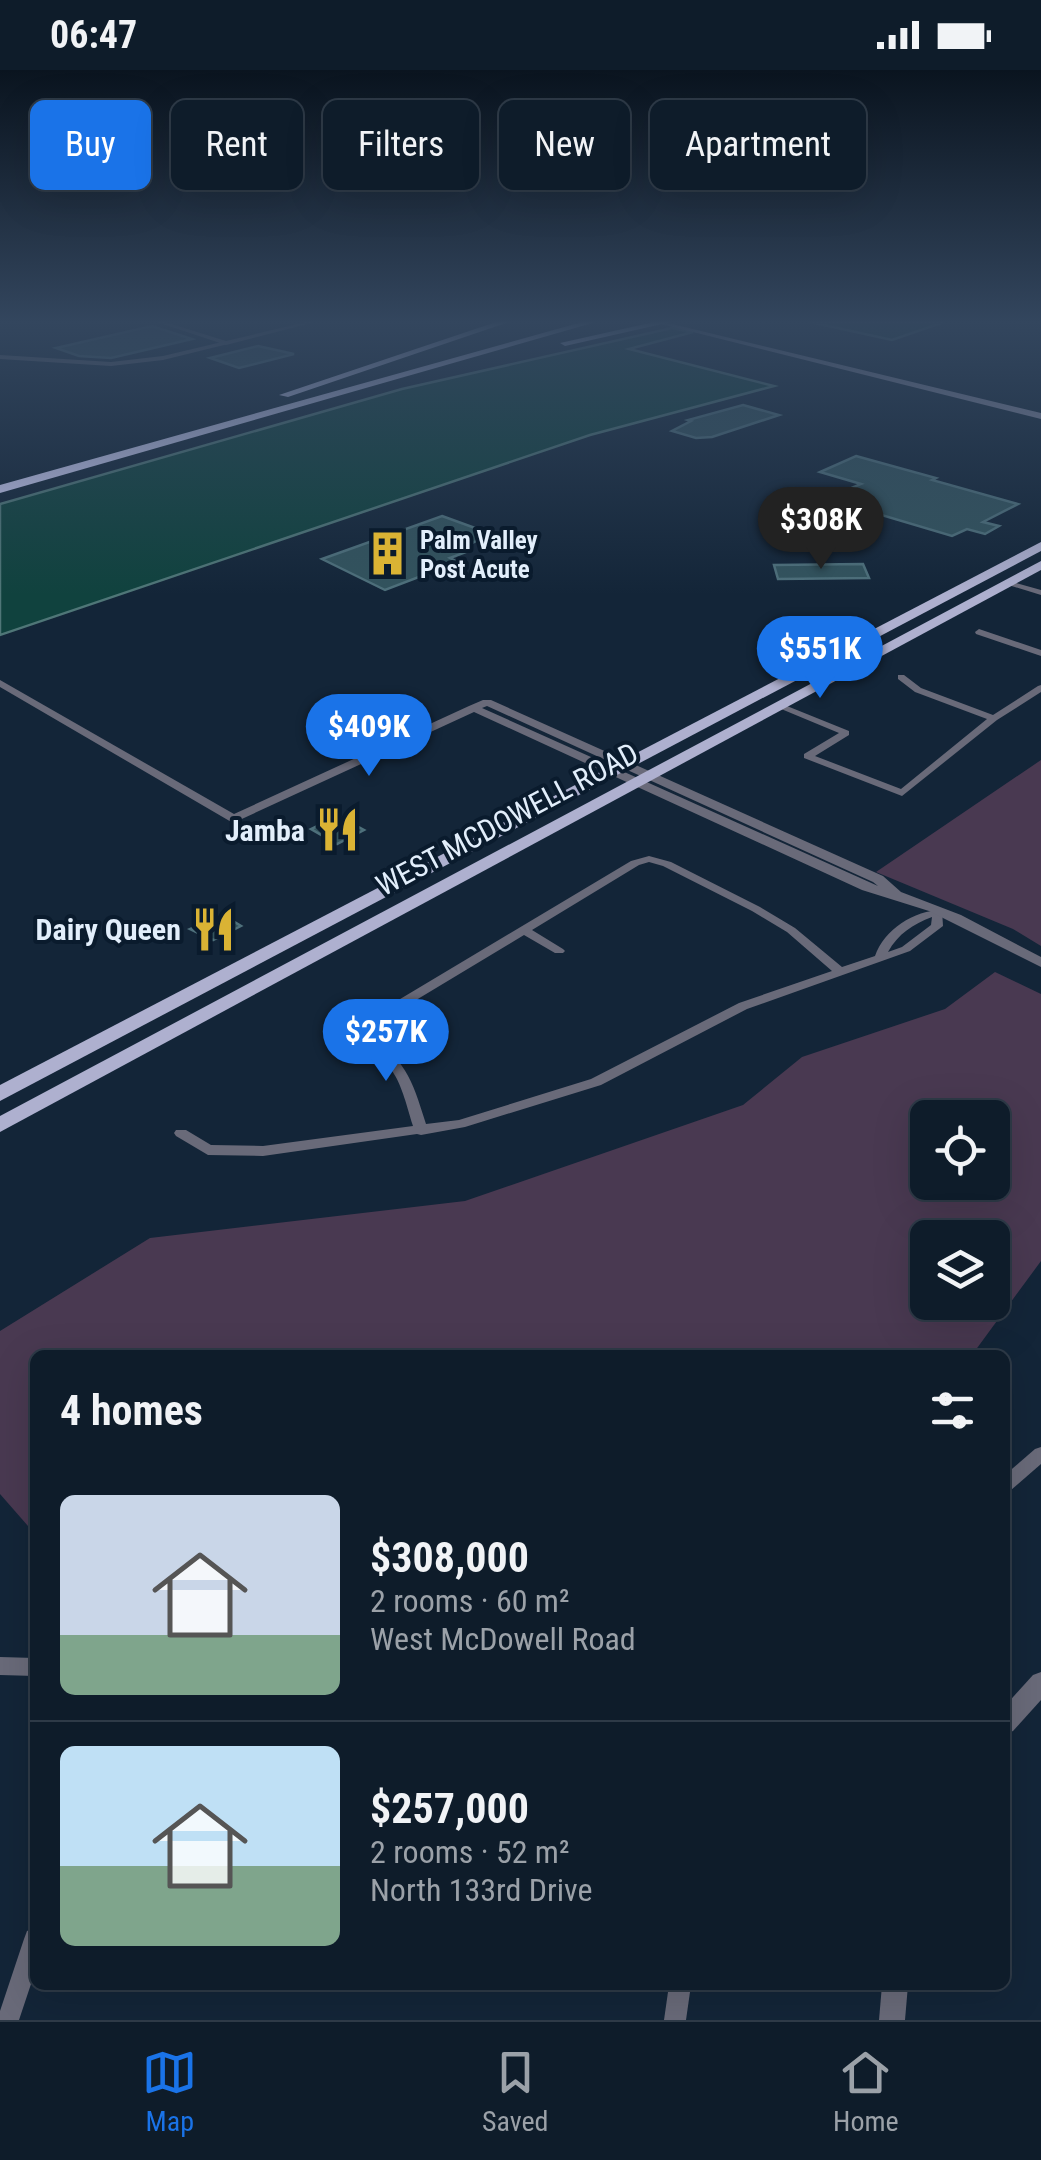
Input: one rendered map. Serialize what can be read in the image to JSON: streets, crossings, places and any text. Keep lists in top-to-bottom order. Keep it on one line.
{"streets":{"main road":["WEST MCDOWELL ROAD"]},"places":{"building":["Palm Valley Post Acute"],"restaurant":["Jamba","Dairy Queen"]},"page":{"status":"06:47","chip":["Buy","Rent","Filters","New","Apartment"],"price":["$308K","$551K","$409K","$257K"],"heading":"4 homes","list":[{"name":"$308,000","note":"2 rooms · 60 m² · West McDowell Road"},{"name":"$257,000","note":"2 rooms · 52 m² · North 133rd Drive"}],"tabs":["Map","Saved","Home"]}}
